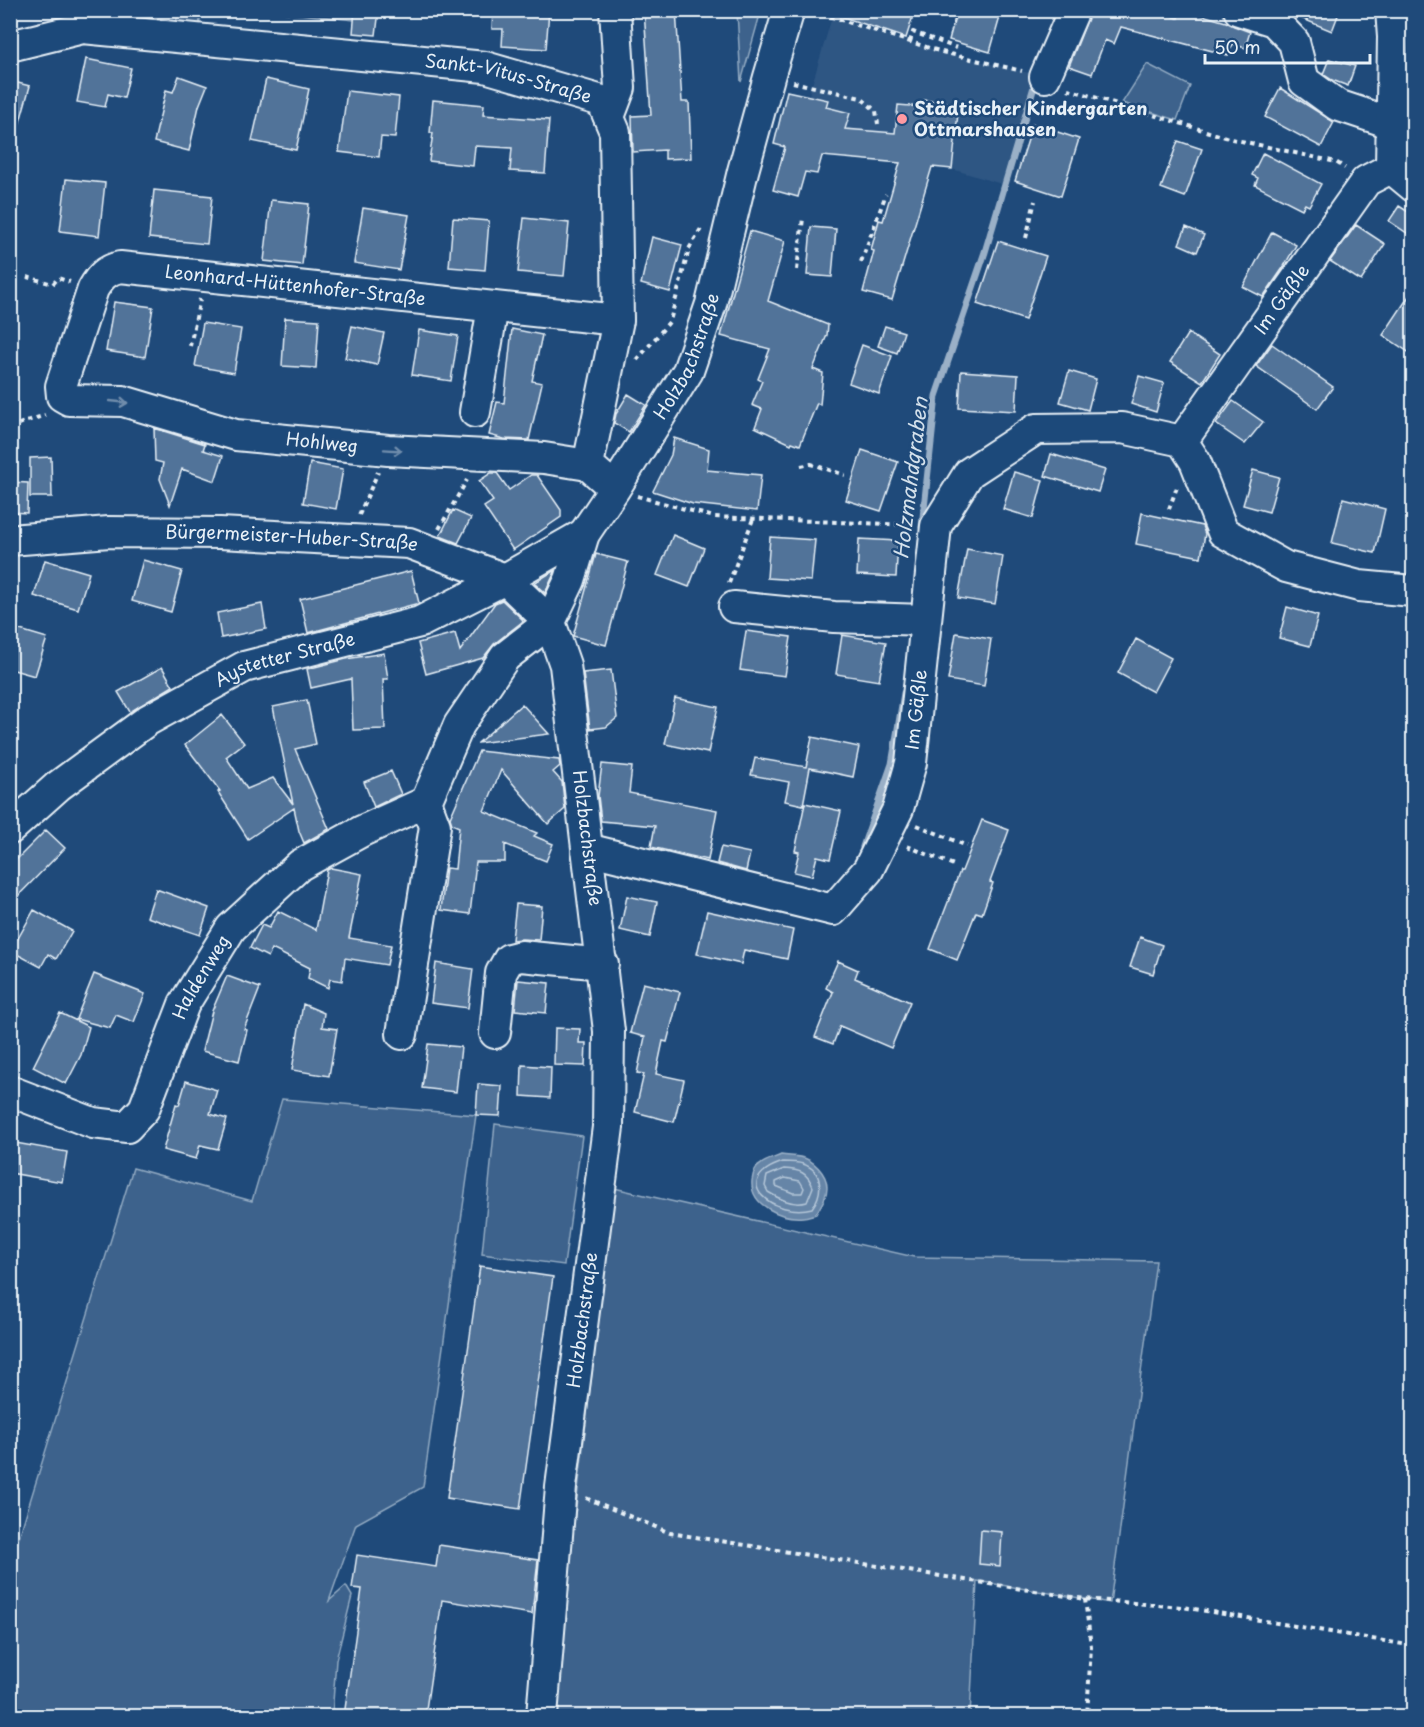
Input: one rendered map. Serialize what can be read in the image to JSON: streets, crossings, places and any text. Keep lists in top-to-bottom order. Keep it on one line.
{"streets":{"street":["Sankt-Vitus-Straße","Leonhard-Hüttenhofer-Straße","Im Gäßle","Holzbachstraße","Hohlweg","Bürgermeister-Huber-Straße","Aystetter Straße","Haldenweg"]},"crossings":[["Sankt-Vitus-Straße","Leonhard-Hüttenhofer-Straße"],["Sankt-Vitus-Straße","Hohlweg"],["Leonhard-Hüttenhofer-Straße","Hohlweg"],["Im Gäßle","Holzbachstraße"],["Holzbachstraße","Bürgermeister-Huber-Straße"],["Holzbachstraße","Aystetter Straße"],["Bürgermeister-Huber-Straße","Aystetter Straße"]],"one_way":["Hohlweg"],"water":["Holzmahdgraben"],"places":["Städtischer Kindergarten Ottmarshausen"],"scale_bar":"50 m"}
